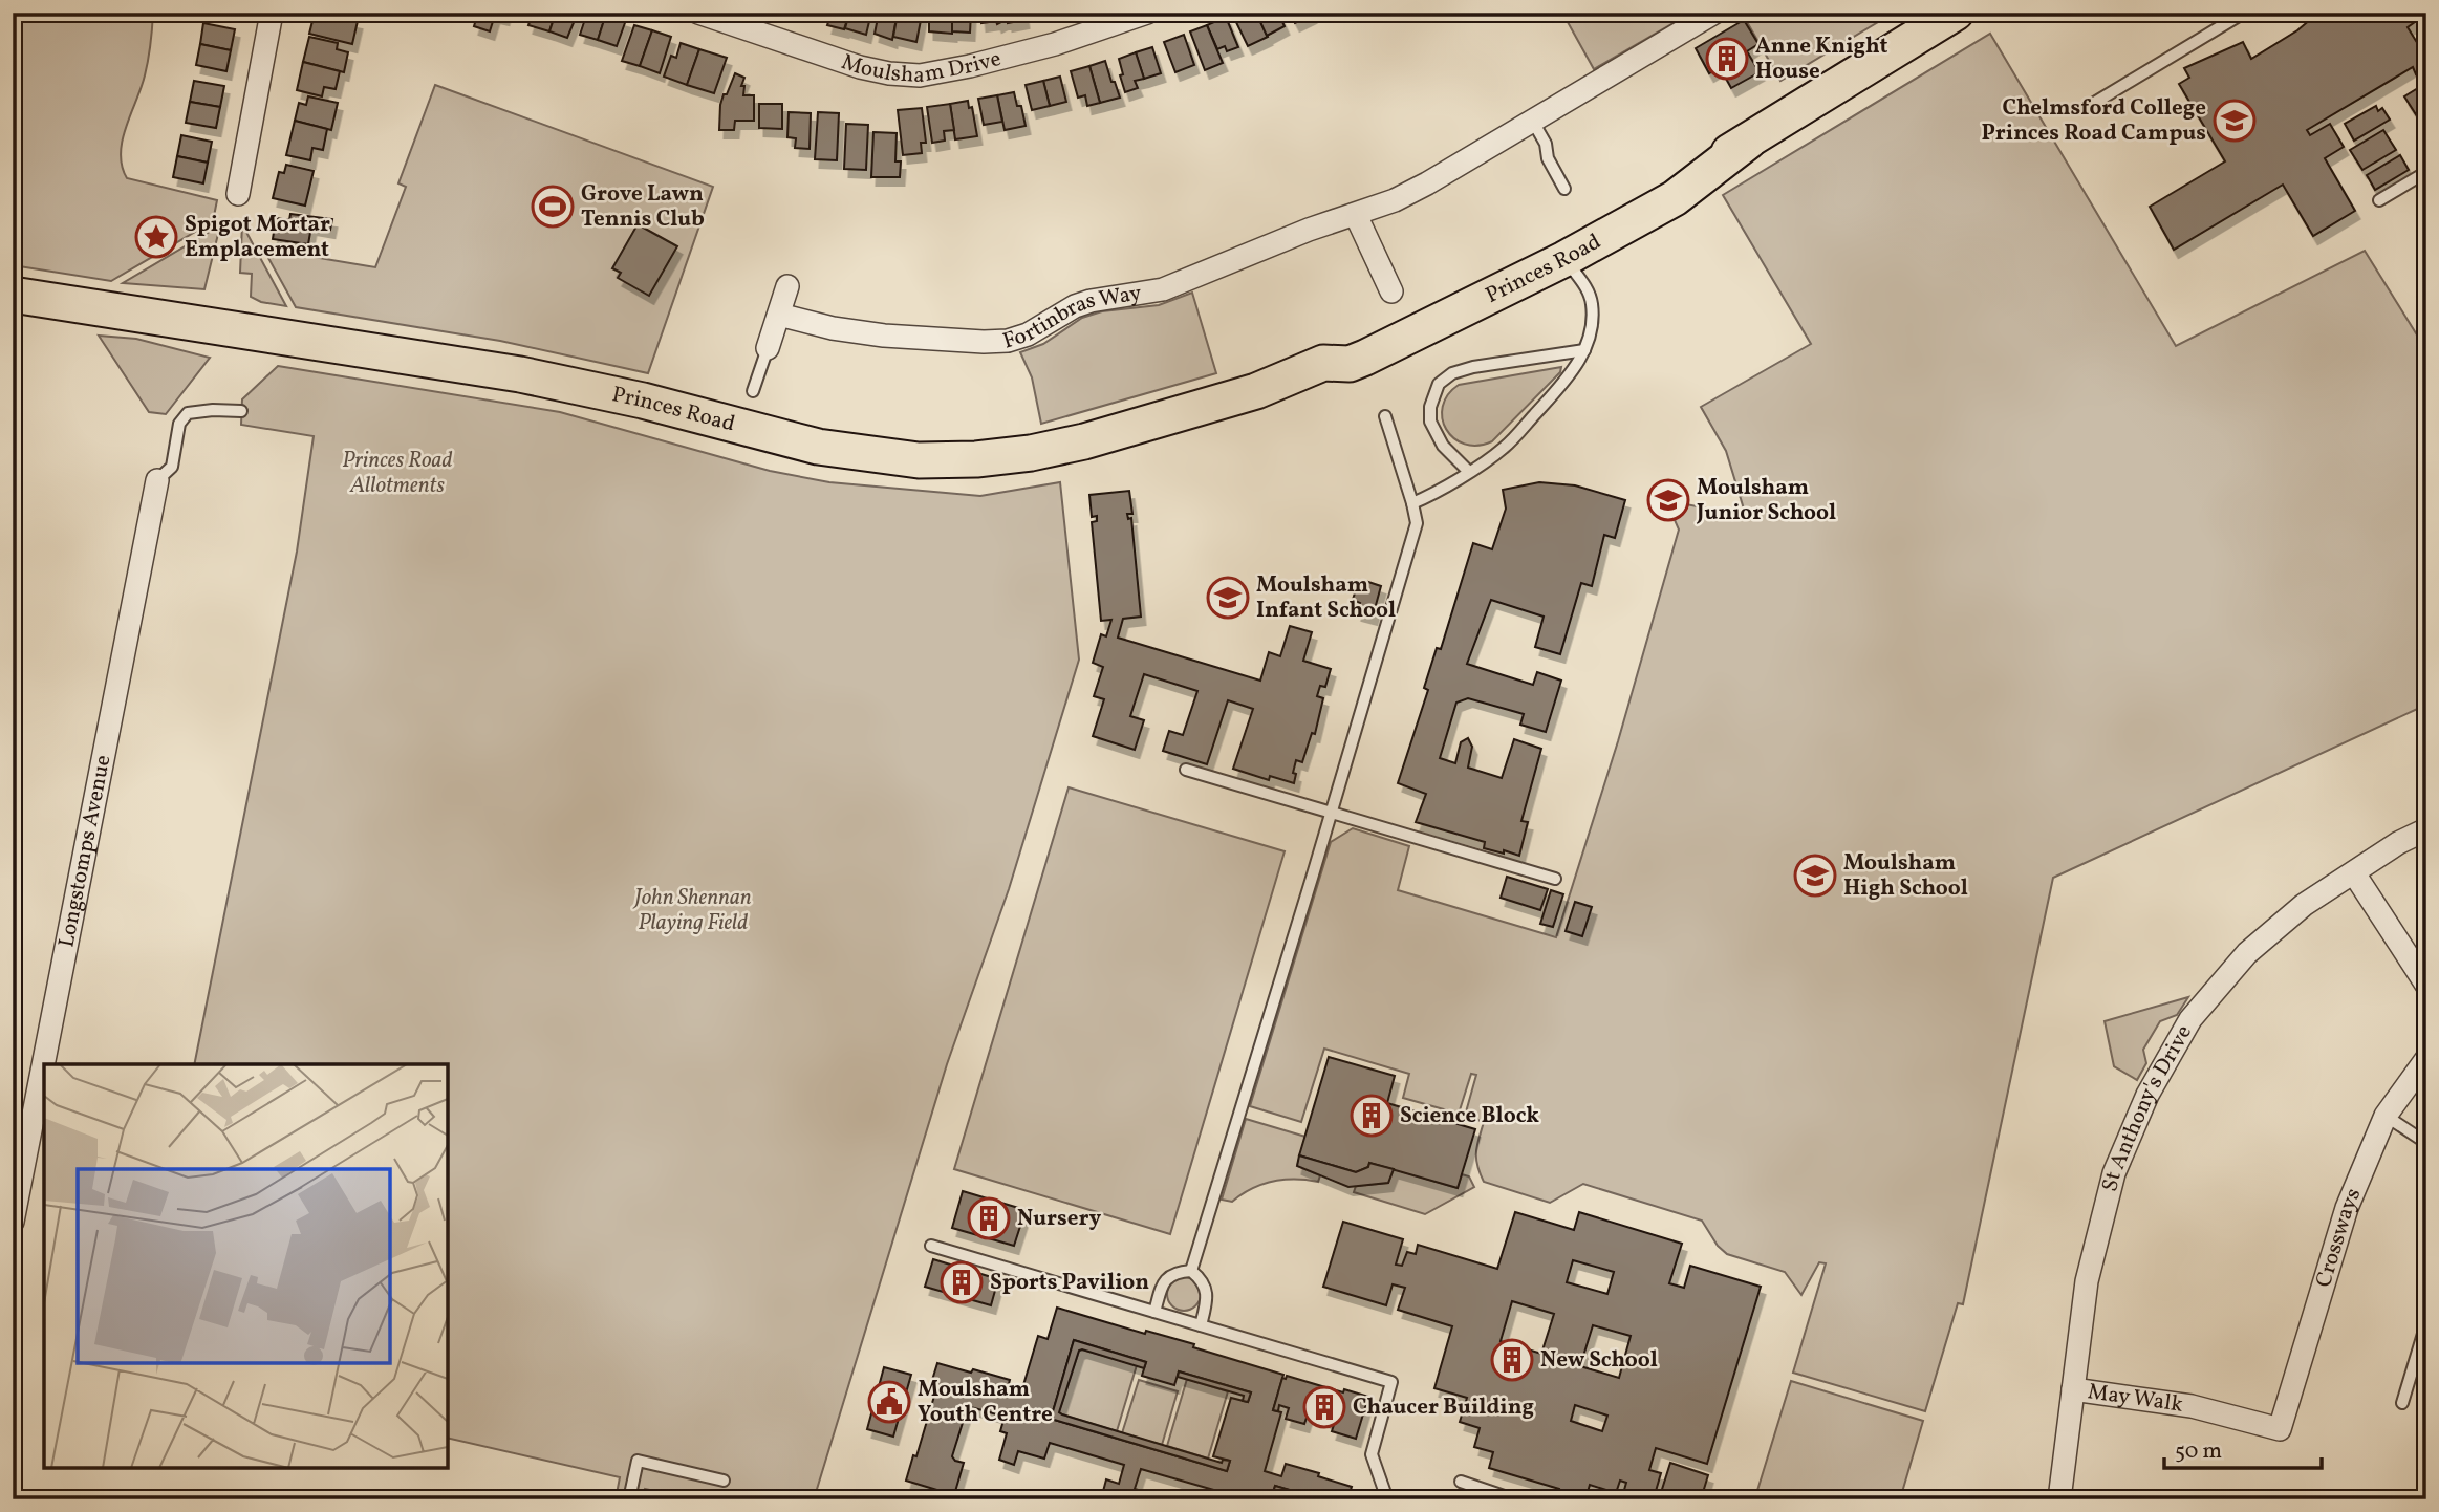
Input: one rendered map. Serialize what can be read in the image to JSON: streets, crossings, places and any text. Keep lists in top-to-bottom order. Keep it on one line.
{"streets":{"main road":["Princes Road"],"street":["Moulsham Drive","Fortinbras Way","Longstomps Avenue","St Anthony's Drive","Crossways","May Walk"]},"crossings":[["St Anthony's Drive","May Walk"],["Crossways","May Walk"]],"parks":["Princes Road Allotments","John Shennan Playing Field"],"places":{"building":["Anne Knight House","Science Block","Nursery","Sports Pavilion","New School","Chaucer Building"],"school or university":["Chelmsford College Princes Road Campus","Moulsham Junior School","Moulsham Infant School","Moulsham High School"],"sports":["Grove Lawn Tennis Club"],"place":["Spigot Mortar Emplacement"],"public building":["Moulsham Youth Centre"]},"scale_bar":"50 m"}
